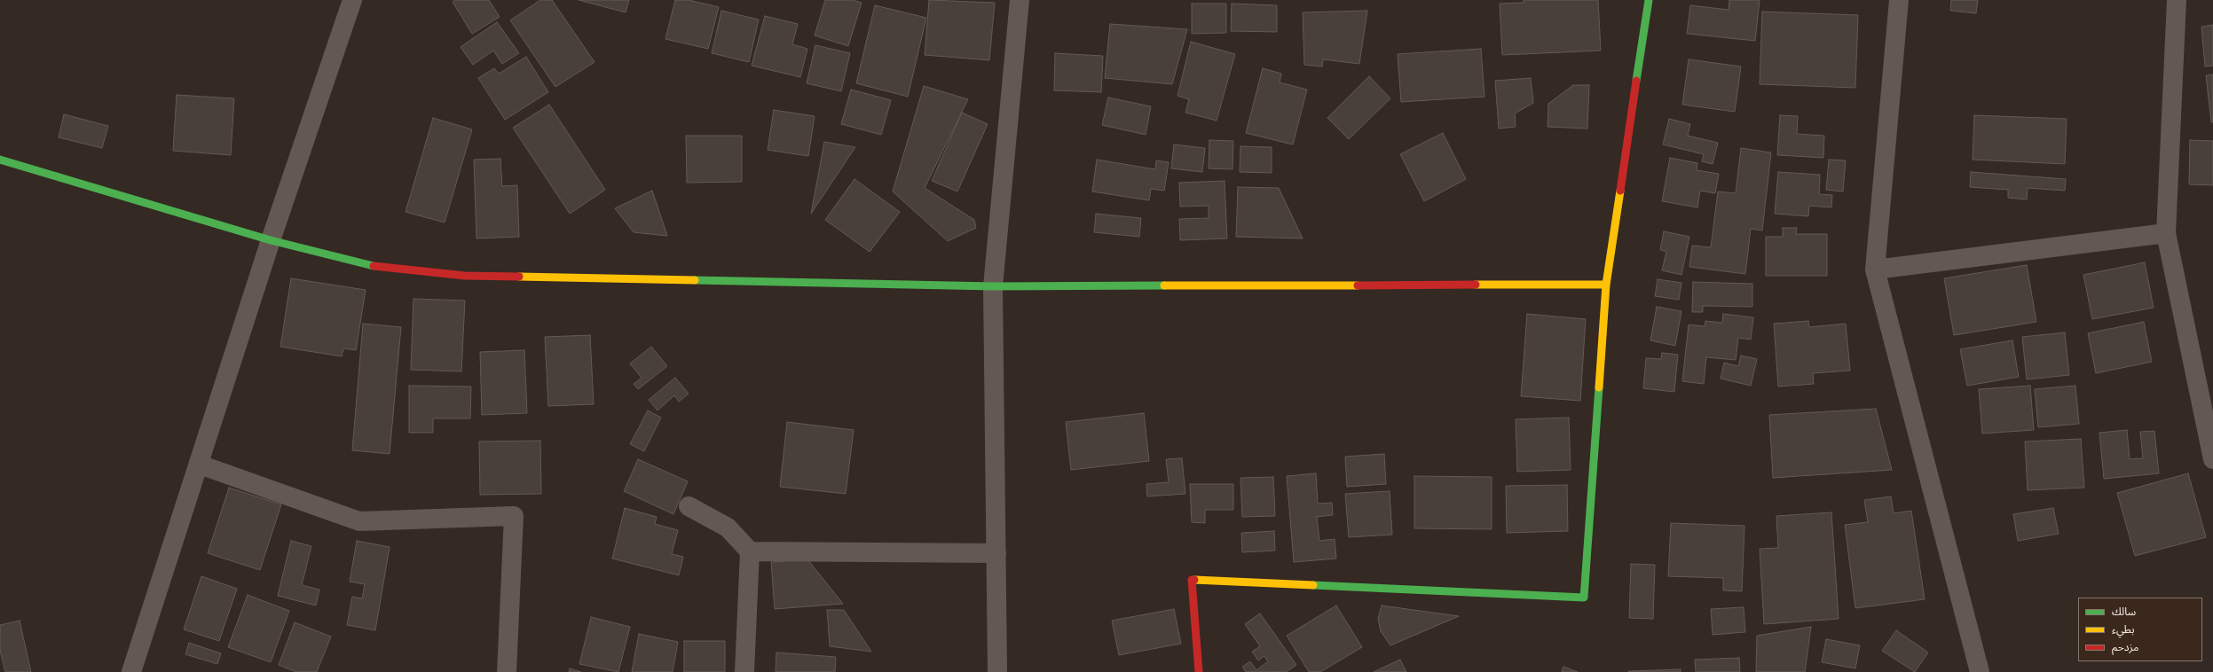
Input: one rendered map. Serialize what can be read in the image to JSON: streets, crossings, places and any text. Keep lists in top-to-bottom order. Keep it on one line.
{"legend":["سالك","بطيء","مزدحم"]}
